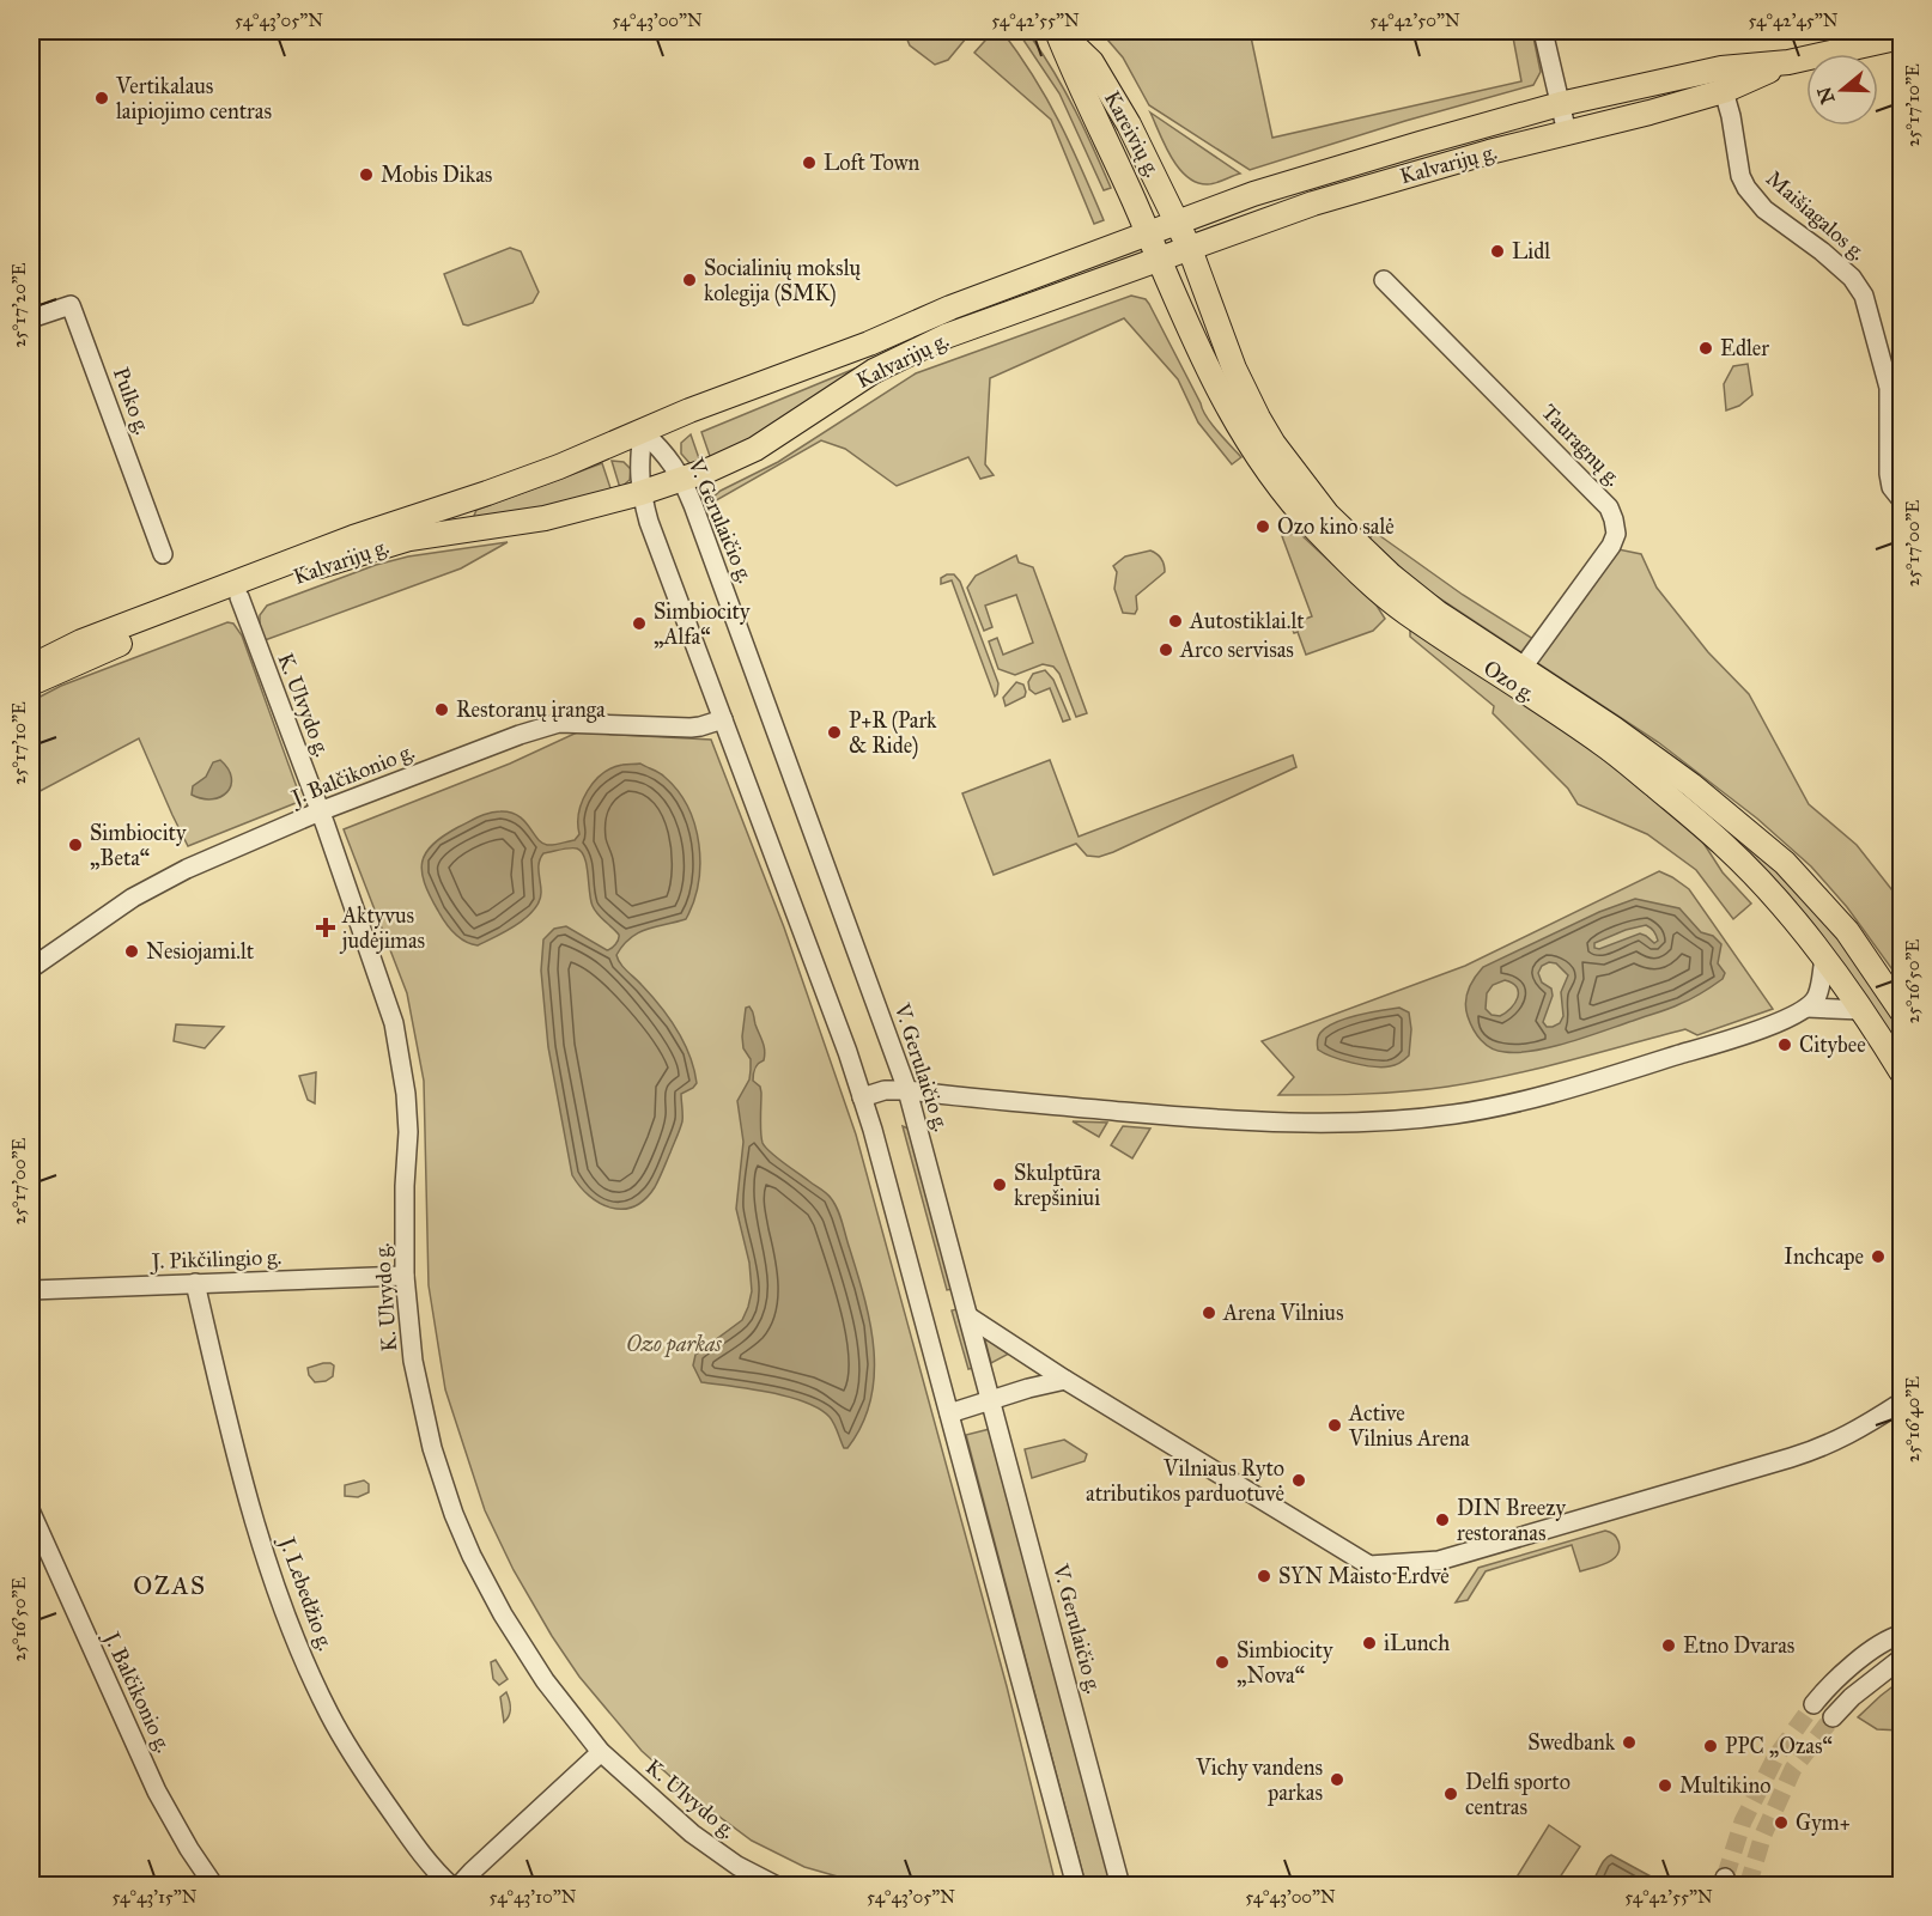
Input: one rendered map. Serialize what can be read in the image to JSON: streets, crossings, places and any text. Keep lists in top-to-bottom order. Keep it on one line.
{"streets":{"main road":["Kareivių g.","Kalvarijų g.","Ozo g."],"street":["Maišiagalos g.","Pulko g.","Tauragnų g.","V. Gerulaičio g.","K. Ulvydo g.","J. Balčikonio g.","J. Pikčilingio g.","J. Lebedžio g."]},"crossings":[["Kareivių g.","Kalvarijų g."],["Kareivių g.","Ozo g."],["Kalvarijų g.","Maišiagalos g."],["Kalvarijų g.","V. Gerulaičio g."],["Kalvarijų g.","Ozo g."],["Kalvarijų g.","K. Ulvydo g."],["Tauragnų g.","Ozo g."],["K. Ulvydo g.","J. Balčikonio g."],["K. Ulvydo g.","J. Pikčilingio g."],["J. Pikčilingio g.","J. Lebedžio g."]],"districts":["OZAS"],"parks":["Ozo parkas"],"places":{"other":["Vertikalaus laipiojimo centras","Loft Town","Mobis Dikas","Lidl","Socialinių mokslų kolegija (SMK)","Edler","Ozo kino salė","Autostiklai.lt","Simbiocity „Alfa“","Arco servisas","Restoranų įranga","P+R (Park & Ride)","Simbiocity „Beta“","Nesiojami.lt","Citybee","Skulptūra krepšiniui","Inchcape","Arena Vilnius","Active Vilnius Arena","Vilniaus Ryto atributikos parduotuvė","DIN Breezy restoranas","SYN Maisto Erdvė","iLunch","Etno Dvaras","Simbiocity „Nova“","Swedbank","PPC „Ozas“","Vichy vandens parkas","Multikino","Delfi sporto centras","Gym+"],"health":["Aktyvus judėjimas"]},"north":"left","coordinates":["54°43'05\"N","54°43'00\"N","54°42'55\"N","54°42'50\"N","54°42'45\"N","25°17'10\"E","25°17'20\"E","25°17'00\"E","25°16'50\"E","25°16'40\"E","54°43'15\"N","54°43'10\"N"]}
